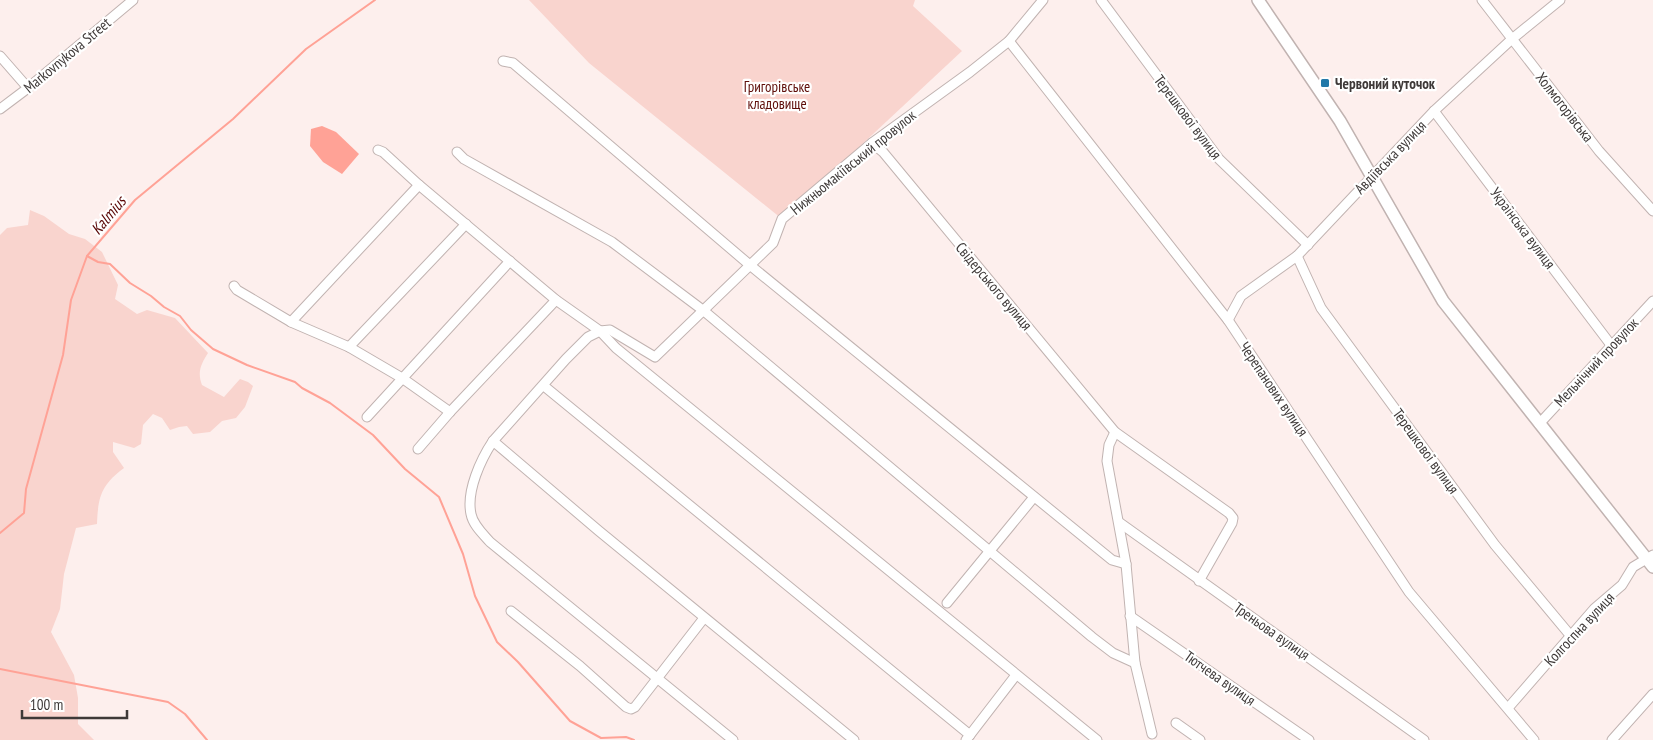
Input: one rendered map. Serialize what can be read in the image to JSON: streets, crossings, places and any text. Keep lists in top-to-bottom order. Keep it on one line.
{"streets":{"street":["Markovnykova Street","Холмогорівська","Терешкової вулиця","Авдіївська вулиця","Нижньомакіївський провулок","Українська вулиця","Свiдерського вулиця","Мельнiчний провулок","Черепанових вулиця","Колгоспна вулиця","Треньова вулиця","Тютчева вулиця"]},"crossings":[["Холмогорівська","Авдіївська вулиця"],["Терешкової вулиця","Авдіївська вулиця"],["Терешкової вулиця","Колгоспна вулиця"],["Авдіївська вулиця","Українська вулиця"],["Авдіївська вулиця","Черепанових вулиця"],["Нижньомакіївський провулок","Свiдерського вулиця"],["Нижньомакіївський провулок","Черепанових вулиця"],["Українська вулиця","Мельнiчний провулок"],["Свiдерського вулиця","Треньова вулиця"],["Черепанових вулиця","Колгоспна вулиця"]],"water":["Kalmius"],"parks":["Григорівське кладовище"],"places":{"transit":["Червоний куточок"]},"scale_bar":"100 m"}
